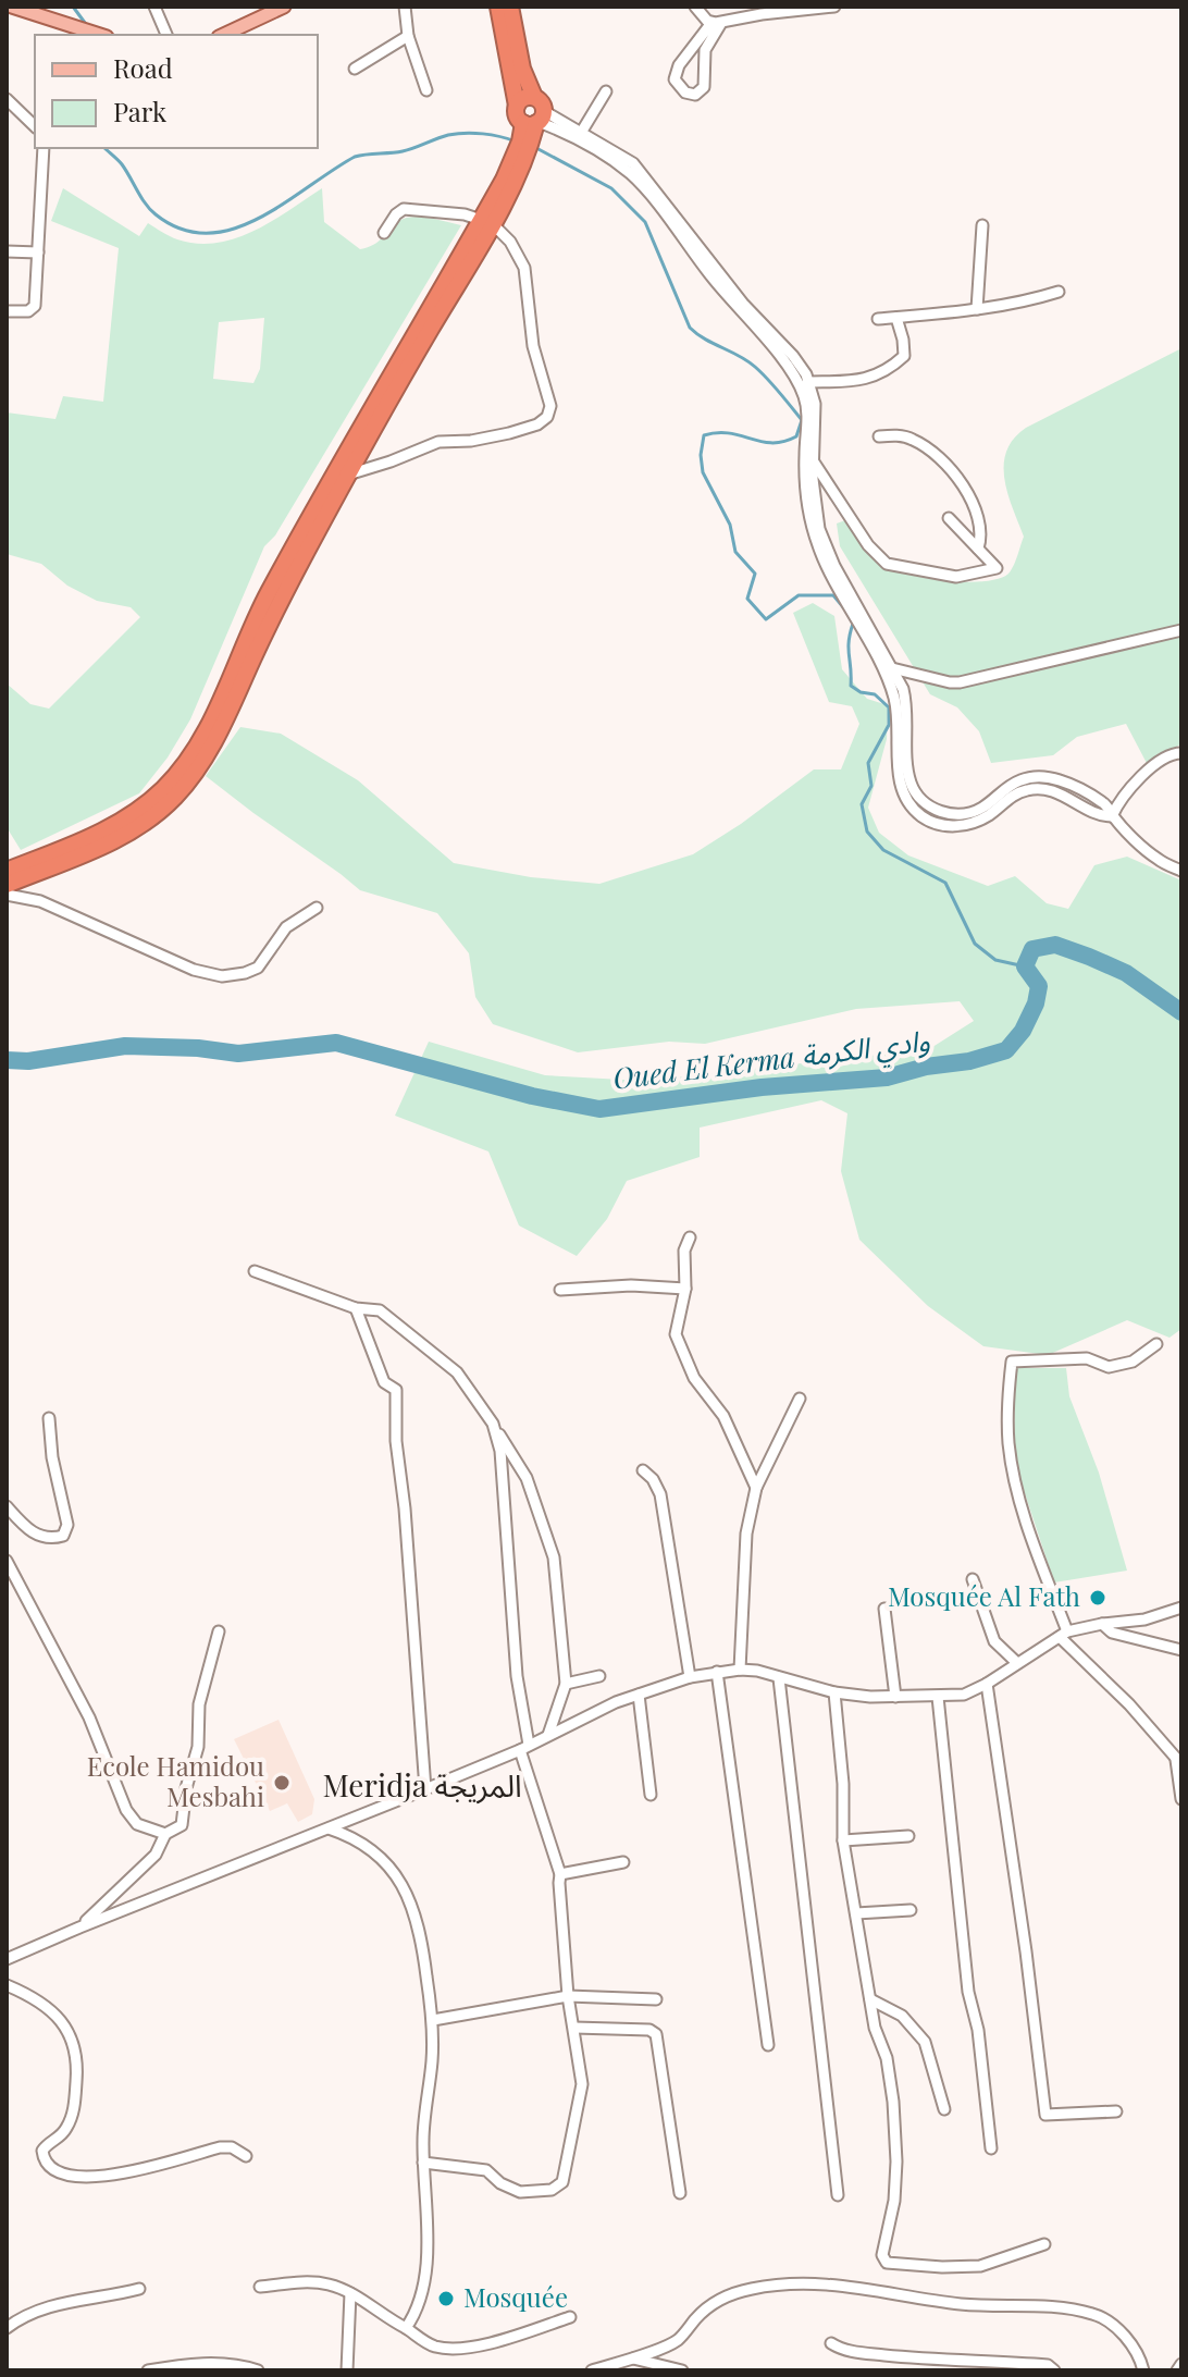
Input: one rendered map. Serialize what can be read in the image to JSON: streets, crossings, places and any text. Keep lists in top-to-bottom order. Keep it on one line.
{"districts":["Meridja المريجة"],"water":["Oued El Kerma وادي الكرمة"],"places":["Mosquée Al Fath","Ecole Hamidou Mesbahi","Mosquée"],"legend":["Road","Park"]}
